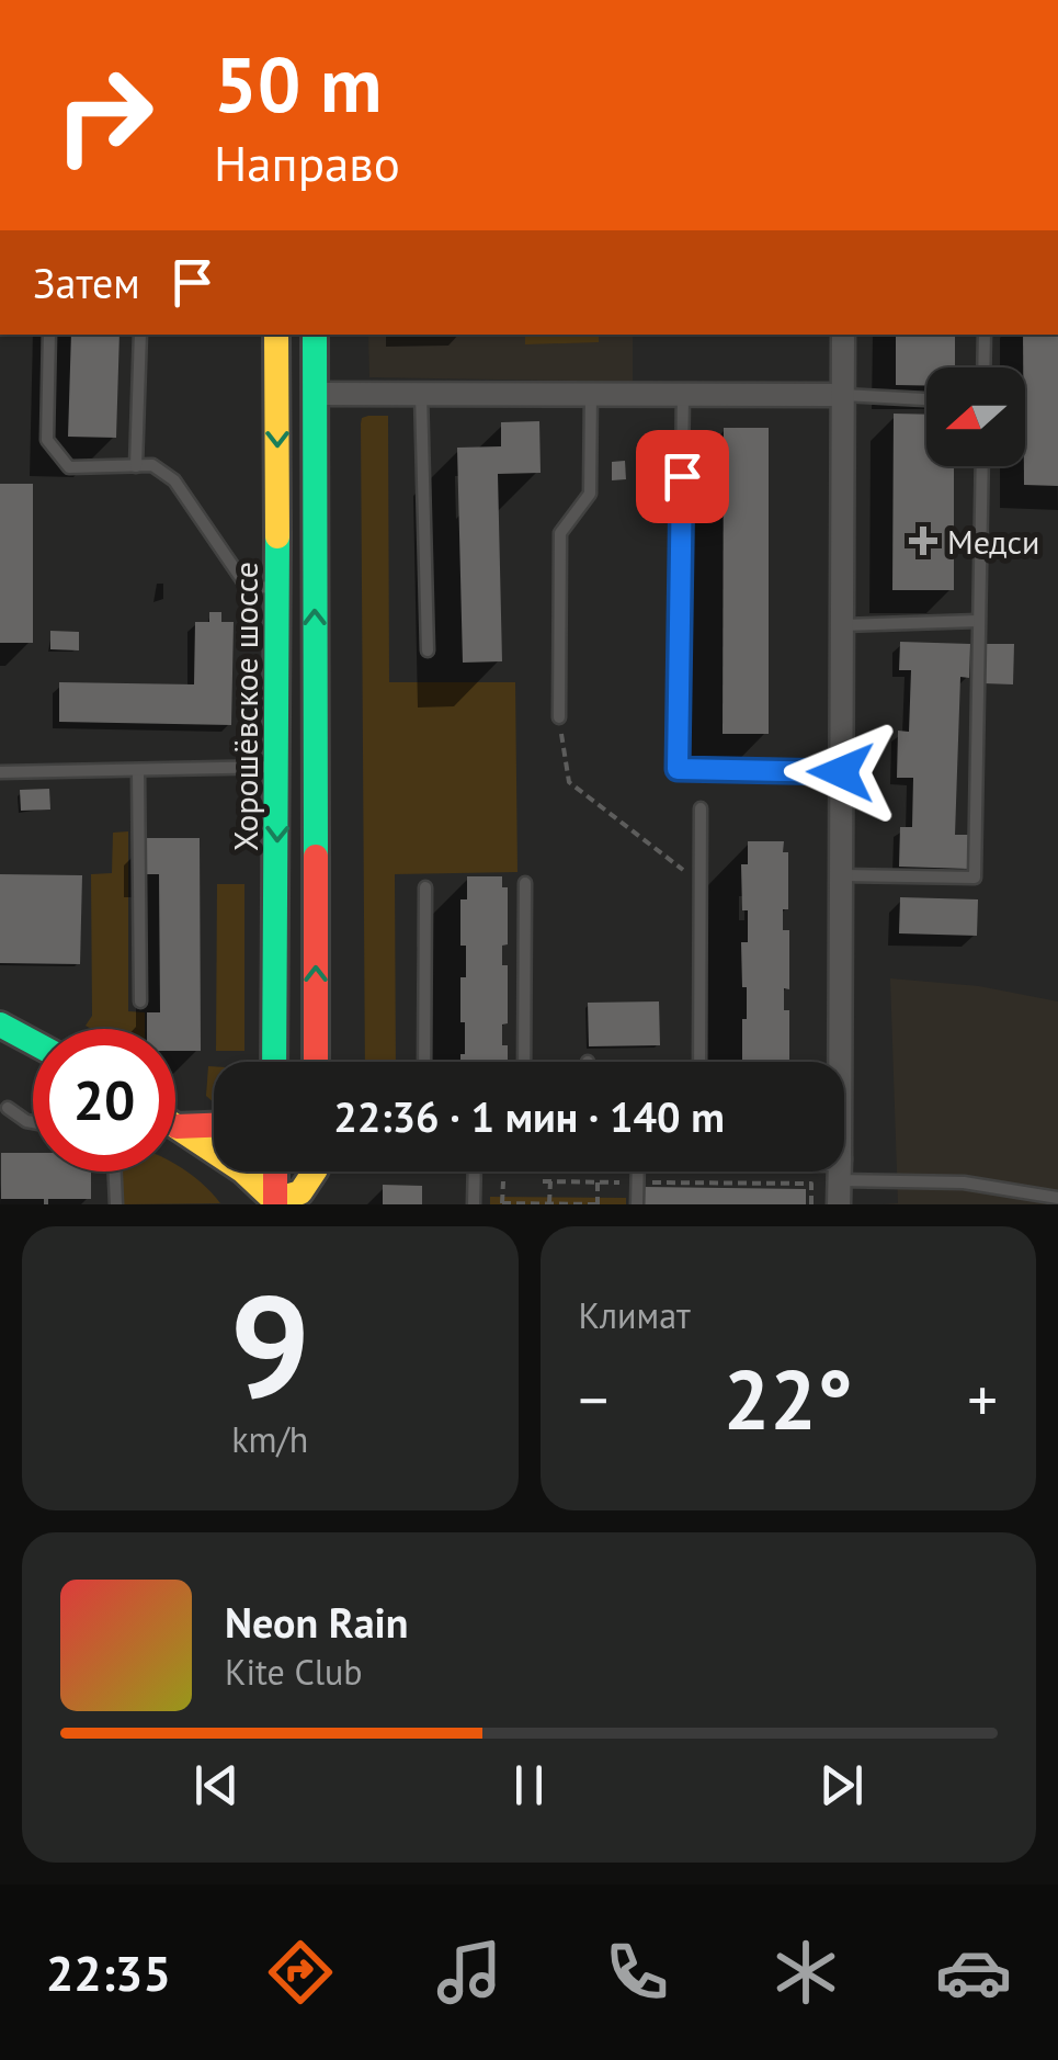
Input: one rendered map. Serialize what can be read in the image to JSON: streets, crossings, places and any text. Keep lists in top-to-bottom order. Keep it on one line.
{"streets":{"main road":["Хорошёвское шоссе"]},"places":{"health":["Медси"]},"north":"left","page":{"turn":["50 m","Направо"],"then":"Затем","limit":"20","trip":"22:36 · 1 мин · 140 m","tile":[["9","km/h"],"Климат"],"heat":["−","22°","+"],"song":["Neon Rain","Kite Club"],"tabs":"22:35"}}
